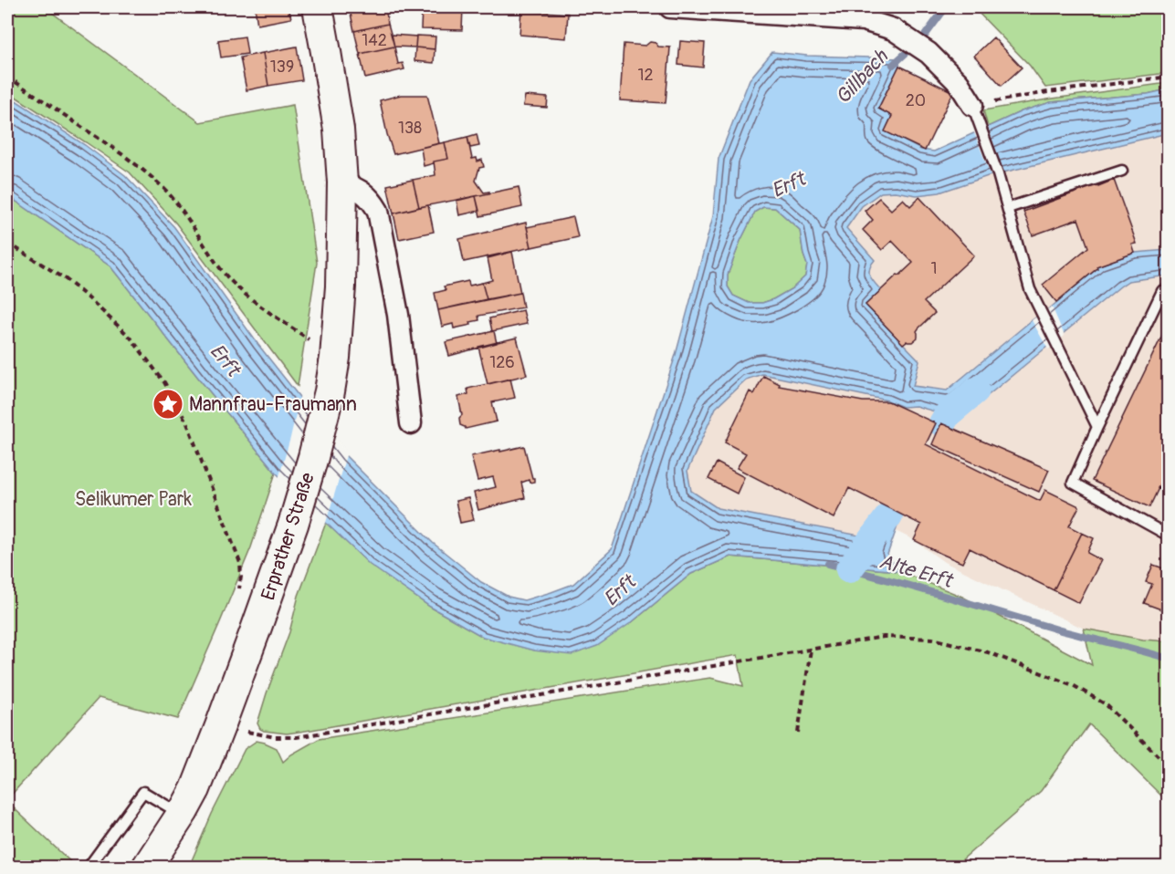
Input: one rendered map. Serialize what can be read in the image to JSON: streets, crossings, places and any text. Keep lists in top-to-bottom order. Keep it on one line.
{"streets":{"main road":["Erprather Straße"]},"water":["Gillbach","Erft","Alte Erft"],"parks":["Selikumer Park"],"places":{"place":["Mannfrau-Fraumann"]},"house_numbers":["142","139","12","20","138","1","126"]}
